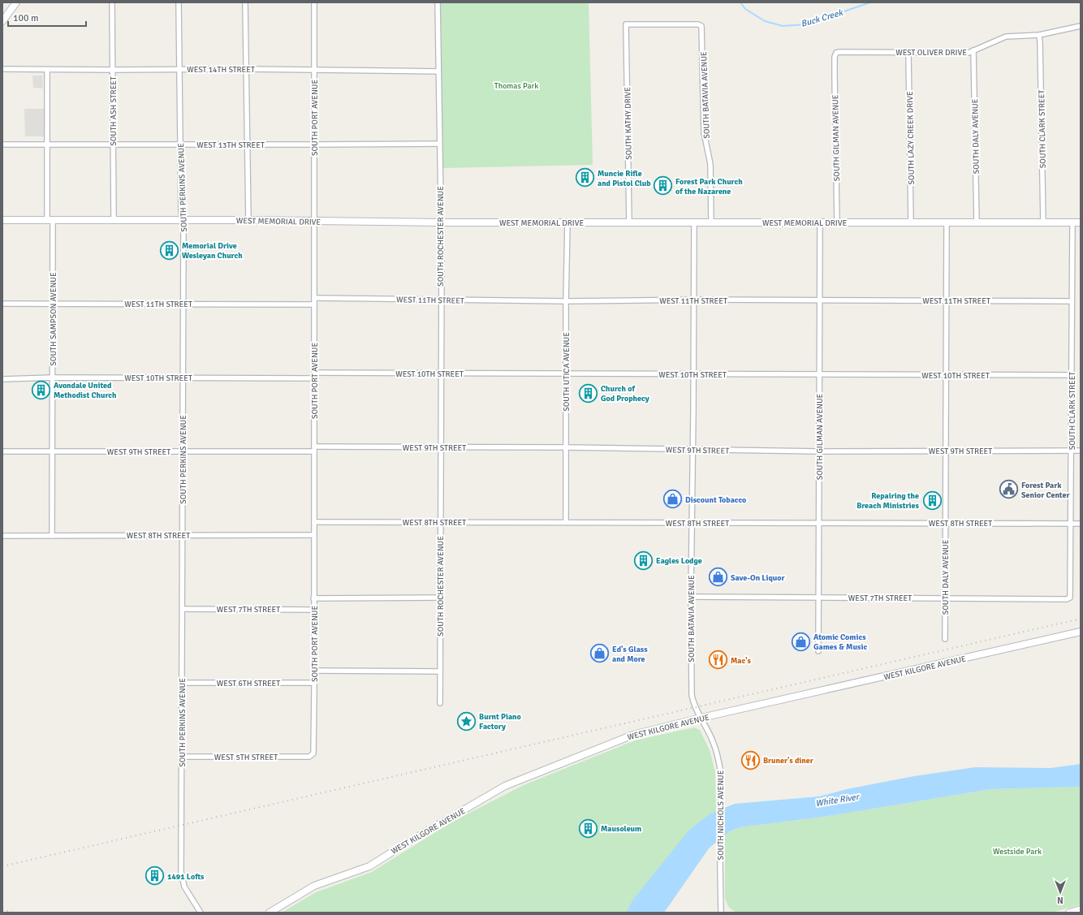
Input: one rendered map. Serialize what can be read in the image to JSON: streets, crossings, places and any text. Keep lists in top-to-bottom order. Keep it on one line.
{"streets":{"main road":["WEST MEMORIAL DRIVE","WEST KILGORE AVENUE"],"street":["WEST OLIVER DRIVE","WEST 14TH STREET","SOUTH BATAVIA AVENUE","SOUTH ASH STREET","SOUTH PORT AVENUE","SOUTH KATHY DRIVE","SOUTH CLARK STREET","SOUTH DALY AVENUE","SOUTH GILMAN AVENUE","SOUTH LAZY CREEK DRIVE","WEST 13TH STREET","SOUTH PERKINS AVENUE","SOUTH ROCHESTER AVENUE","WEST 11TH STREET","SOUTH SAMPSON AVENUE","SOUTH UTICA AVENUE","WEST 10TH STREET","WEST 9TH STREET","WEST 8TH STREET","WEST 7TH STREET","WEST 6TH STREET","WEST 5TH STREET","SOUTH NICHOLS AVENUE"]},"crossings":[["WEST OLIVER DRIVE","SOUTH CLARK STREET"],["WEST OLIVER DRIVE","SOUTH DALY AVENUE"],["WEST OLIVER DRIVE","SOUTH GILMAN AVENUE"],["WEST OLIVER DRIVE","SOUTH LAZY CREEK DRIVE"],["WEST 14TH STREET","SOUTH ASH STREET"],["WEST 14TH STREET","SOUTH PORT AVENUE"],["WEST 14TH STREET","SOUTH PERKINS AVENUE"],["WEST 14TH STREET","SOUTH ROCHESTER AVENUE"],["WEST 14TH STREET","SOUTH SAMPSON AVENUE"],["SOUTH BATAVIA AVENUE","SOUTH KATHY DRIVE"],["SOUTH BATAVIA AVENUE","WEST MEMORIAL DRIVE"],["SOUTH BATAVIA AVENUE","WEST 11TH STREET"],["SOUTH BATAVIA AVENUE","WEST 10TH STREET"],["SOUTH BATAVIA AVENUE","WEST 9TH STREET"],["SOUTH BATAVIA AVENUE","WEST 8TH STREET"],["SOUTH BATAVIA AVENUE","WEST 7TH STREET"],["SOUTH BATAVIA AVENUE","SOUTH NICHOLS AVENUE"],["SOUTH ASH STREET","WEST 13TH STREET"],["SOUTH ASH STREET","WEST MEMORIAL DRIVE"],["SOUTH PORT AVENUE","WEST 13TH STREET"],["SOUTH PORT AVENUE","WEST MEMORIAL DRIVE"],["SOUTH PORT AVENUE","WEST 11TH STREET"],["SOUTH PORT AVENUE","WEST 10TH STREET"],["SOUTH PORT AVENUE","WEST 9TH STREET"],["SOUTH PORT AVENUE","WEST 8TH STREET"],["SOUTH PORT AVENUE","WEST 7TH STREET"],["SOUTH PORT AVENUE","WEST 6TH STREET"],["SOUTH PORT AVENUE","WEST 5TH STREET"],["SOUTH KATHY DRIVE","WEST MEMORIAL DRIVE"],["SOUTH CLARK STREET","WEST MEMORIAL DRIVE"],["SOUTH CLARK STREET","WEST 11TH STREET"],["SOUTH CLARK STREET","WEST 10TH STREET"],["SOUTH CLARK STREET","WEST 9TH STREET"],["SOUTH CLARK STREET","WEST 8TH STREET"],["SOUTH CLARK STREET","WEST 7TH STREET"],["SOUTH DALY AVENUE","WEST MEMORIAL DRIVE"],["SOUTH DALY AVENUE","WEST 11TH STREET"],["SOUTH DALY AVENUE","WEST 10TH STREET"],["SOUTH DALY AVENUE","WEST 9TH STREET"],["SOUTH DALY AVENUE","WEST 8TH STREET"],["SOUTH DALY AVENUE","WEST 7TH STREET"],["SOUTH GILMAN AVENUE","WEST MEMORIAL DRIVE"],["SOUTH GILMAN AVENUE","WEST 11TH STREET"],["SOUTH GILMAN AVENUE","WEST 10TH STREET"],["SOUTH GILMAN AVENUE","WEST 9TH STREET"],["SOUTH GILMAN AVENUE","WEST 8TH STREET"],["SOUTH GILMAN AVENUE","WEST 7TH STREET"],["SOUTH LAZY CREEK DRIVE","WEST MEMORIAL DRIVE"],["WEST 13TH STREET","SOUTH PERKINS AVENUE"],["WEST 13TH STREET","SOUTH ROCHESTER AVENUE"],["WEST 13TH STREET","SOUTH SAMPSON AVENUE"],["SOUTH PERKINS AVENUE","WEST MEMORIAL DRIVE"],["SOUTH PERKINS AVENUE","WEST 11TH STREET"],["SOUTH PERKINS AVENUE","WEST 10TH STREET"],["SOUTH PERKINS AVENUE","WEST 9TH STREET"],["SOUTH PERKINS AVENUE","WEST 8TH STREET"],["SOUTH PERKINS AVENUE","WEST 7TH STREET"],["SOUTH PERKINS AVENUE","WEST 6TH STREET"],["SOUTH PERKINS AVENUE","WEST 5TH STREET"],["WEST MEMORIAL DRIVE","SOUTH ROCHESTER AVENUE"],["WEST MEMORIAL DRIVE","SOUTH SAMPSON AVENUE"],["WEST MEMORIAL DRIVE","SOUTH UTICA AVENUE"],["SOUTH ROCHESTER AVENUE","WEST 11TH STREET"],["SOUTH ROCHESTER AVENUE","WEST 10TH STREET"],["SOUTH ROCHESTER AVENUE","WEST 9TH STREET"],["SOUTH ROCHESTER AVENUE","WEST 8TH STREET"],["WEST 11TH STREET","SOUTH SAMPSON AVENUE"],["WEST 11TH STREET","SOUTH UTICA AVENUE"],["SOUTH SAMPSON AVENUE","WEST 10TH STREET"],["SOUTH SAMPSON AVENUE","WEST 9TH STREET"],["SOUTH SAMPSON AVENUE","WEST 8TH STREET"],["SOUTH UTICA AVENUE","WEST 10TH STREET"],["SOUTH UTICA AVENUE","WEST 9TH STREET"],["SOUTH UTICA AVENUE","WEST 8TH STREET"],["WEST KILGORE AVENUE","SOUTH NICHOLS AVENUE"]],"water":["Buck Creek","White River"],"parks":["Thomas Park","Westside Park"],"places":{"building":["Muncie Rifle and Pistol Club","Forest Park Church of the Nazarene","Memorial Drive Wesleyan Church","Avondale United Methodist Church","Church of God Prophecy","Repairing the Breach Ministries","Eagles Lodge","Mausoleum","1491 Lofts"],"public building":["Forest Park Senior Center"],"shop":["Discount Tobacco","Save-On Liquor","Atomic Comics Games & Music","Ed's Glass and More"],"restaurant":["Mac's","Bruner's diner"],"place":["Burnt Piano Factory"]},"scale_bar":"100 m","north":"bottom"}
